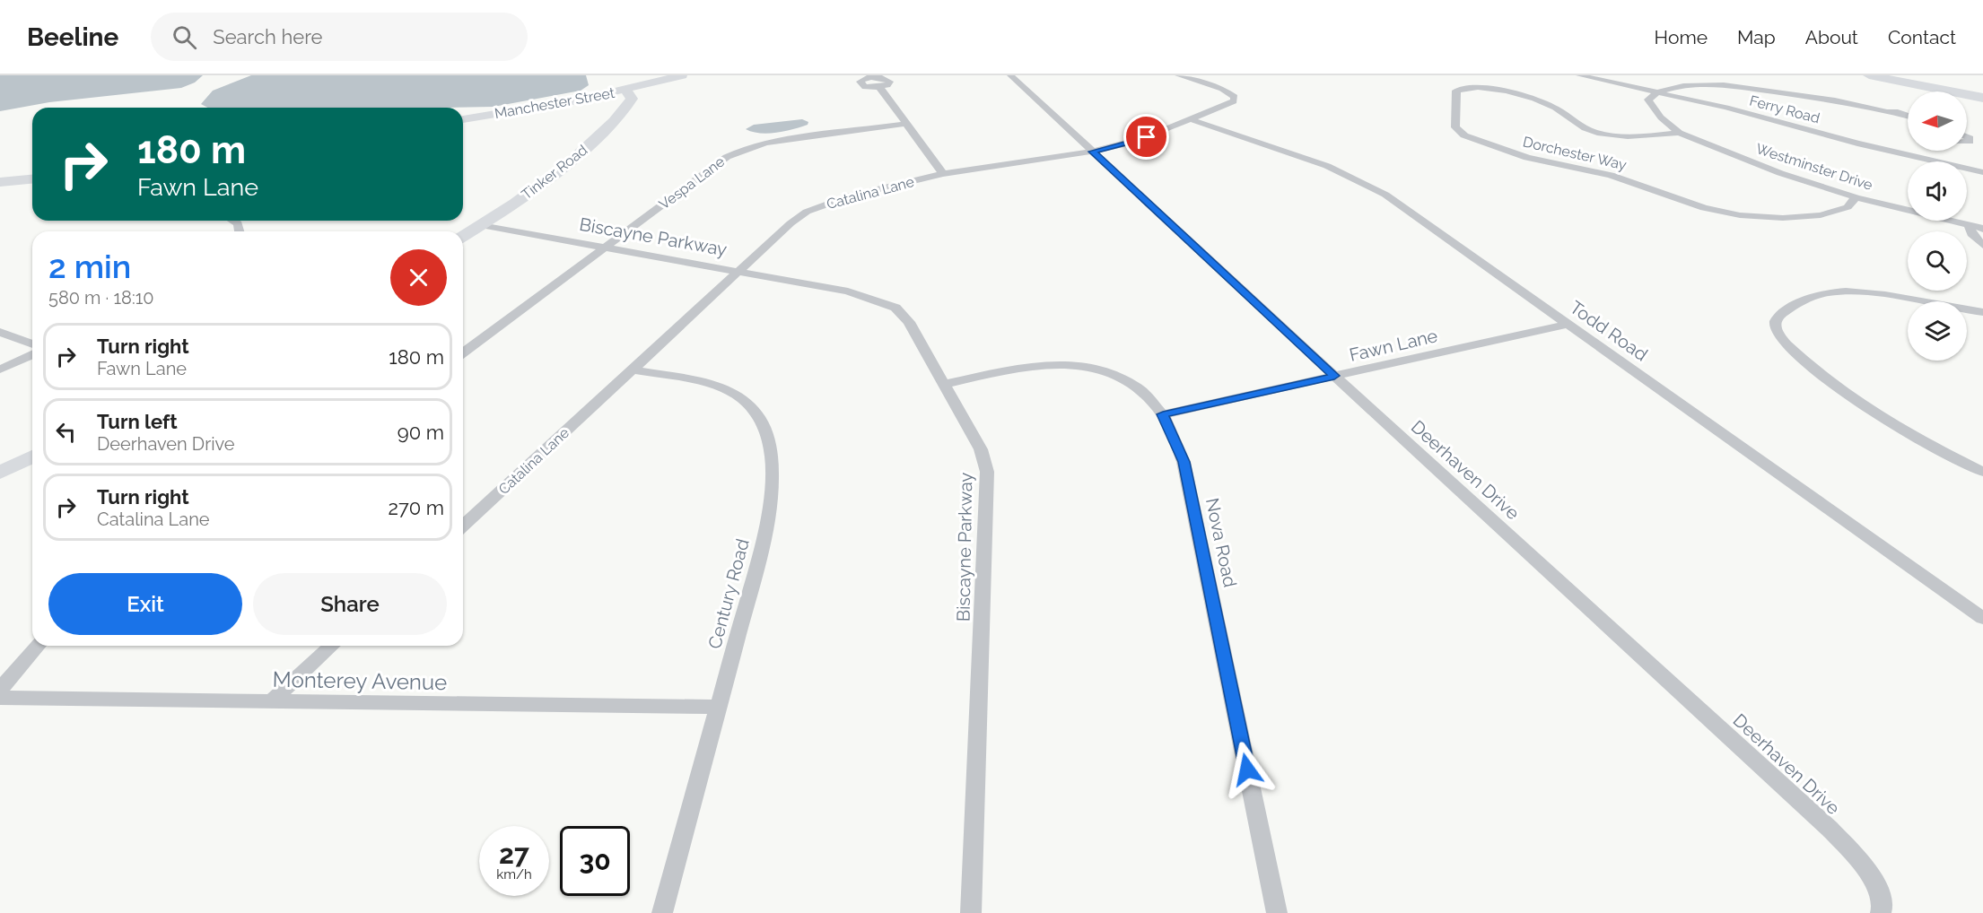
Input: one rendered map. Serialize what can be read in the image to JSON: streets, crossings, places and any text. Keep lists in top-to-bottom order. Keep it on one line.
{"streets":{"street":["Manchester Street","Ferry Road","Dorchester Way","Westminster Drive","Tinker Road","Vespa Lane","Catalina Lane","Biscayne Parkway","Todd Road","Fawn Lane","Deerhaven Drive","Nova Road","Century Road","Monterey Avenue"]},"crossings":[["Manchester Street","Tinker Road"],["Dorchester Way","Westminster Drive"],["Tinker Road","Biscayne Parkway"],["Vespa Lane","Biscayne Parkway"],["Catalina Lane","Biscayne Parkway"],["Catalina Lane","Todd Road"],["Catalina Lane","Deerhaven Drive"],["Catalina Lane","Century Road"],["Biscayne Parkway","Nova Road"],["Todd Road","Fawn Lane"],["Fawn Lane","Deerhaven Drive"],["Fawn Lane","Nova Road"],["Century Road","Monterey Avenue"]],"north":"left","page":{"header":"Beeline","search":"Search here","nav":["Home","Map","About","Contact"],"turn":["180 m","Fawn Lane"],"heading":["2 min","580 m · 18:10"],"list":[{"name":"Turn right","note":"Fawn Lane","value":"180 m"},{"name":"Turn left","note":"Deerhaven Drive","value":"90 m"},{"name":"Turn right","note":"Catalina Lane","value":"270 m"}],"buttons":["Exit","Share"],"speed":"27 km/h","limit":"30"}}
